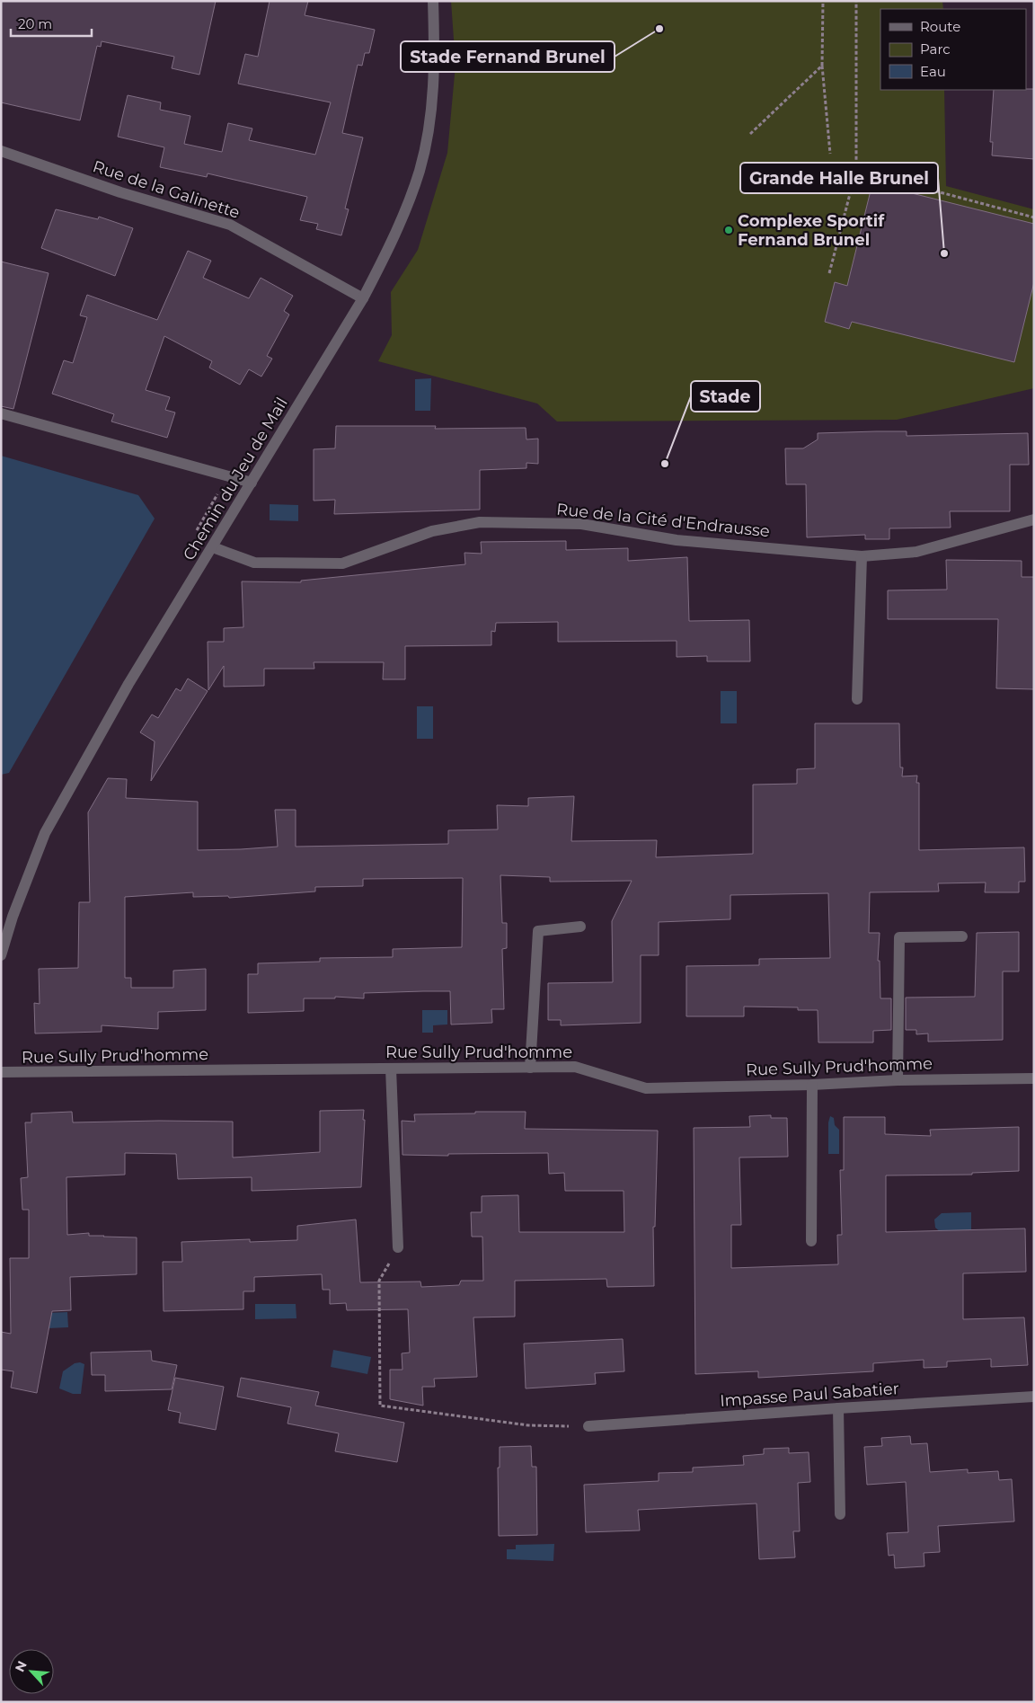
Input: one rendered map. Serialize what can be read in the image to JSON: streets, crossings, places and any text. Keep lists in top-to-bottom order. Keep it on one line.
{"streets":{"street":["Rue de la Galinette","Chemin du Jeu de Mail","Rue de la Cité d'Endrausse","Rue Sully Prud'homme","Impasse Paul Sabatier"]},"crossings":[["Rue de la Galinette","Chemin du Jeu de Mail"],["Chemin du Jeu de Mail","Rue de la Cité d'Endrausse"]],"places":["Stade Fernand Brunel","Complexe Sportif Fernand Brunel","Grande Halle Brunel","Stade"],"legend":["Route","Parc","Eau"],"scale_bar":"20 m","north":"top left"}
